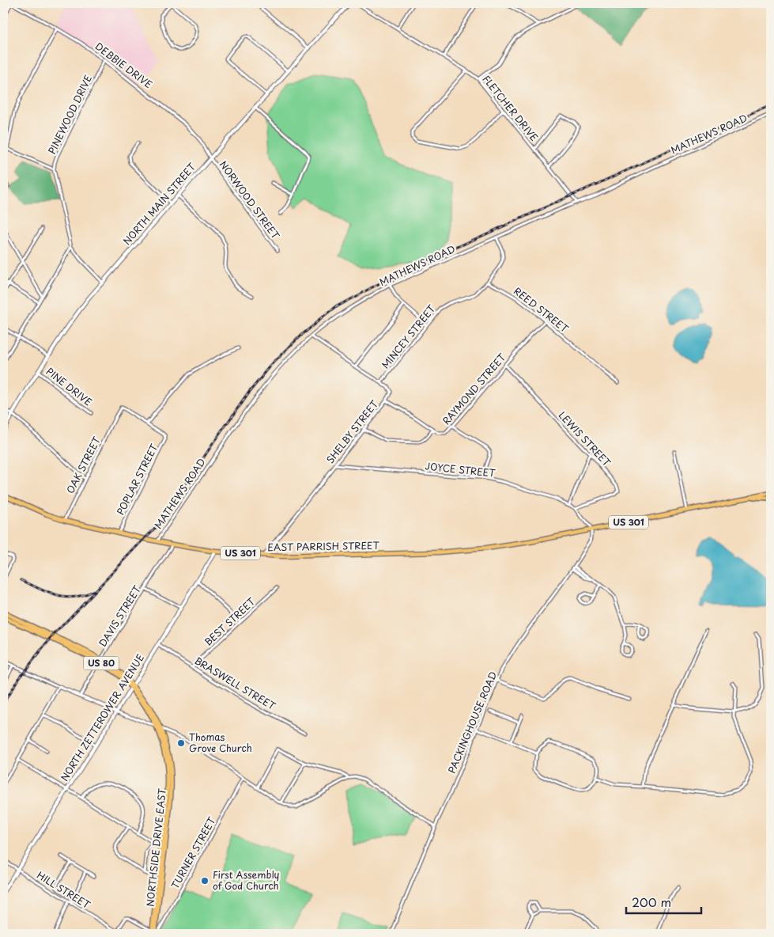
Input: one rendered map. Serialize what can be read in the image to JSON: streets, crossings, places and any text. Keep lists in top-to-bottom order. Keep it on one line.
{"streets":{"main road":["US 301","EAST PARRISH STREET","US 80","NORTHSIDE DRIVE EAST"],"street":["DEBBIE DRIVE","FLETCHER DRIVE","PINEWOOD DRIVE","MATHEWS ROAD","NORWOOD STREET","NORTH MAIN STREET","REED STREET","MINCEY STREET","PINE DRIVE","RAYMOND STREET","SHELBY STREET","LEWIS STREET","OAK STREET","JOYCE STREET","POPLAR STREET","DAVIS STREET","BEST STREET","BRASWELL STREET","NORTH ZETTEROWER AVENUE","PACKINGHOUSE ROAD","TURNER STREET","HILL STREET"]},"crossings":[["DEBBIE DRIVE","PINEWOOD DRIVE"],["DEBBIE DRIVE","NORWOOD STREET"],["DEBBIE DRIVE","NORTH MAIN STREET"],["FLETCHER DRIVE","MATHEWS ROAD"],["PINEWOOD DRIVE","NORTH MAIN STREET"],["MATHEWS ROAD","MINCEY STREET"],["MATHEWS ROAD","EAST PARRISH STREET"],["NORWOOD STREET","NORTH MAIN STREET"],["NORTH MAIN STREET","PINE DRIVE"],["REED STREET","MINCEY STREET"],["REED STREET","RAYMOND STREET"],["MINCEY STREET","SHELBY STREET"],["RAYMOND STREET","SHELBY STREET"],["RAYMOND STREET","LEWIS STREET"],["SHELBY STREET","JOYCE STREET"],["SHELBY STREET","EAST PARRISH STREET"],["LEWIS STREET","JOYCE STREET"],["OAK STREET","POPLAR STREET"],["OAK STREET","EAST PARRISH STREET"],["JOYCE STREET","US 301"],["JOYCE STREET","EAST PARRISH STREET"],["JOYCE STREET","PACKINGHOUSE ROAD"],["POPLAR STREET","EAST PARRISH STREET"],["US 301","EAST PARRISH STREET"],["US 301","PACKINGHOUSE ROAD"],["EAST PARRISH STREET","DAVIS STREET"],["EAST PARRISH STREET","NORTH ZETTEROWER AVENUE"],["EAST PARRISH STREET","PACKINGHOUSE ROAD"],["DAVIS STREET","NORTHSIDE DRIVE EAST"],["BEST STREET","BRASWELL STREET"],["BRASWELL STREET","NORTH ZETTEROWER AVENUE"],["NORTH ZETTEROWER AVENUE","NORTHSIDE DRIVE EAST"],["NORTH ZETTEROWER AVENUE","HILL STREET"],["NORTHSIDE DRIVE EAST","TURNER STREET"]],"places":["Thomas Grove Church","First Assembly of God Church"],"scale_bar":"200 m"}
